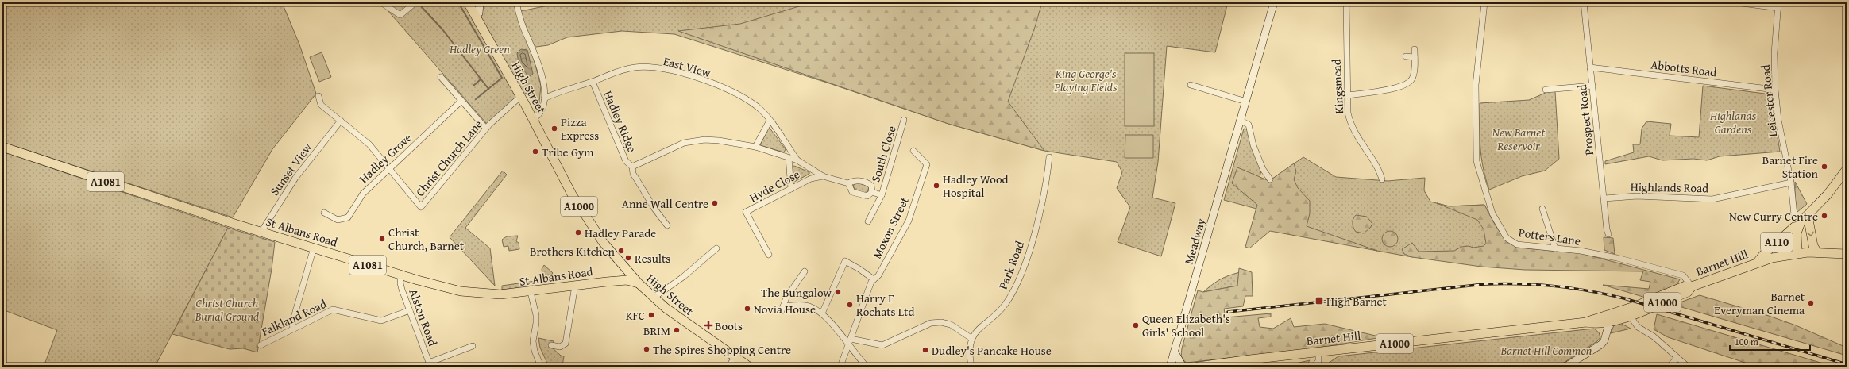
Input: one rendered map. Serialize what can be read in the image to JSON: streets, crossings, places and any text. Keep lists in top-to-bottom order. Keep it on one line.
{"streets":{"main road":["High Street","A1081","A1000","St Albans Road","A110","Barnet Hill"],"street":["East View","Abbotts Road","Kingsmead","Leicester Road","Prospect Road","Hadley Ridge","South Close","Hadley Grove","Christ Church Lane","Sunset View","Hyde Close","Highlands Road","Moxon Street","Potters Lane","Meadway","Park Road","Falkland Road","Alston Road"]},"crossings":[["East View","Hadley Ridge"],["Abbotts Road","Leicester Road"],["Abbotts Road","Prospect Road"],["High Street","Christ Church Lane"],["High Street","A1000"],["High Street","St Albans Road"],["Leicester Road","Highlands Road"],["Prospect Road","Highlands Road"],["South Close","Hyde Close"],["Hadley Grove","Christ Church Lane"],["Christ Church Lane","Sunset View"],["Sunset View","St Albans Road"],["A1000","A110"],["A1000","Barnet Hill"],["St Albans Road","Alston Road"],["Potters Lane","Barnet Hill"],["A110","Barnet Hill"],["Falkland Road","Alston Road"]],"parks":["Hadley Green","King George's Playing Fields","Highlands Gardens","New Barnet Reservoir","Christ Church Burial Ground","Barnet Hill Common"],"places":{"other":["Pizza Express","Tribe Gym","Barnet Fire Station","Hadley Wood Hospital","Anne Wall Centre","New Curry Centre","Hadley Parade","Christ Church, Barnet","Brothers Kitchen","Results","The Bungalow","Barnet Everyman Cinema","Harry F Rochats Ltd","Novia House","KFC","Queen Elizabeth's Girls' School","BRIM","The Spires Shopping Centre","Dudley's Pancake House"],"transit":["High Barnet"],"health":["Boots"]},"scale_bar":"100 m"}
